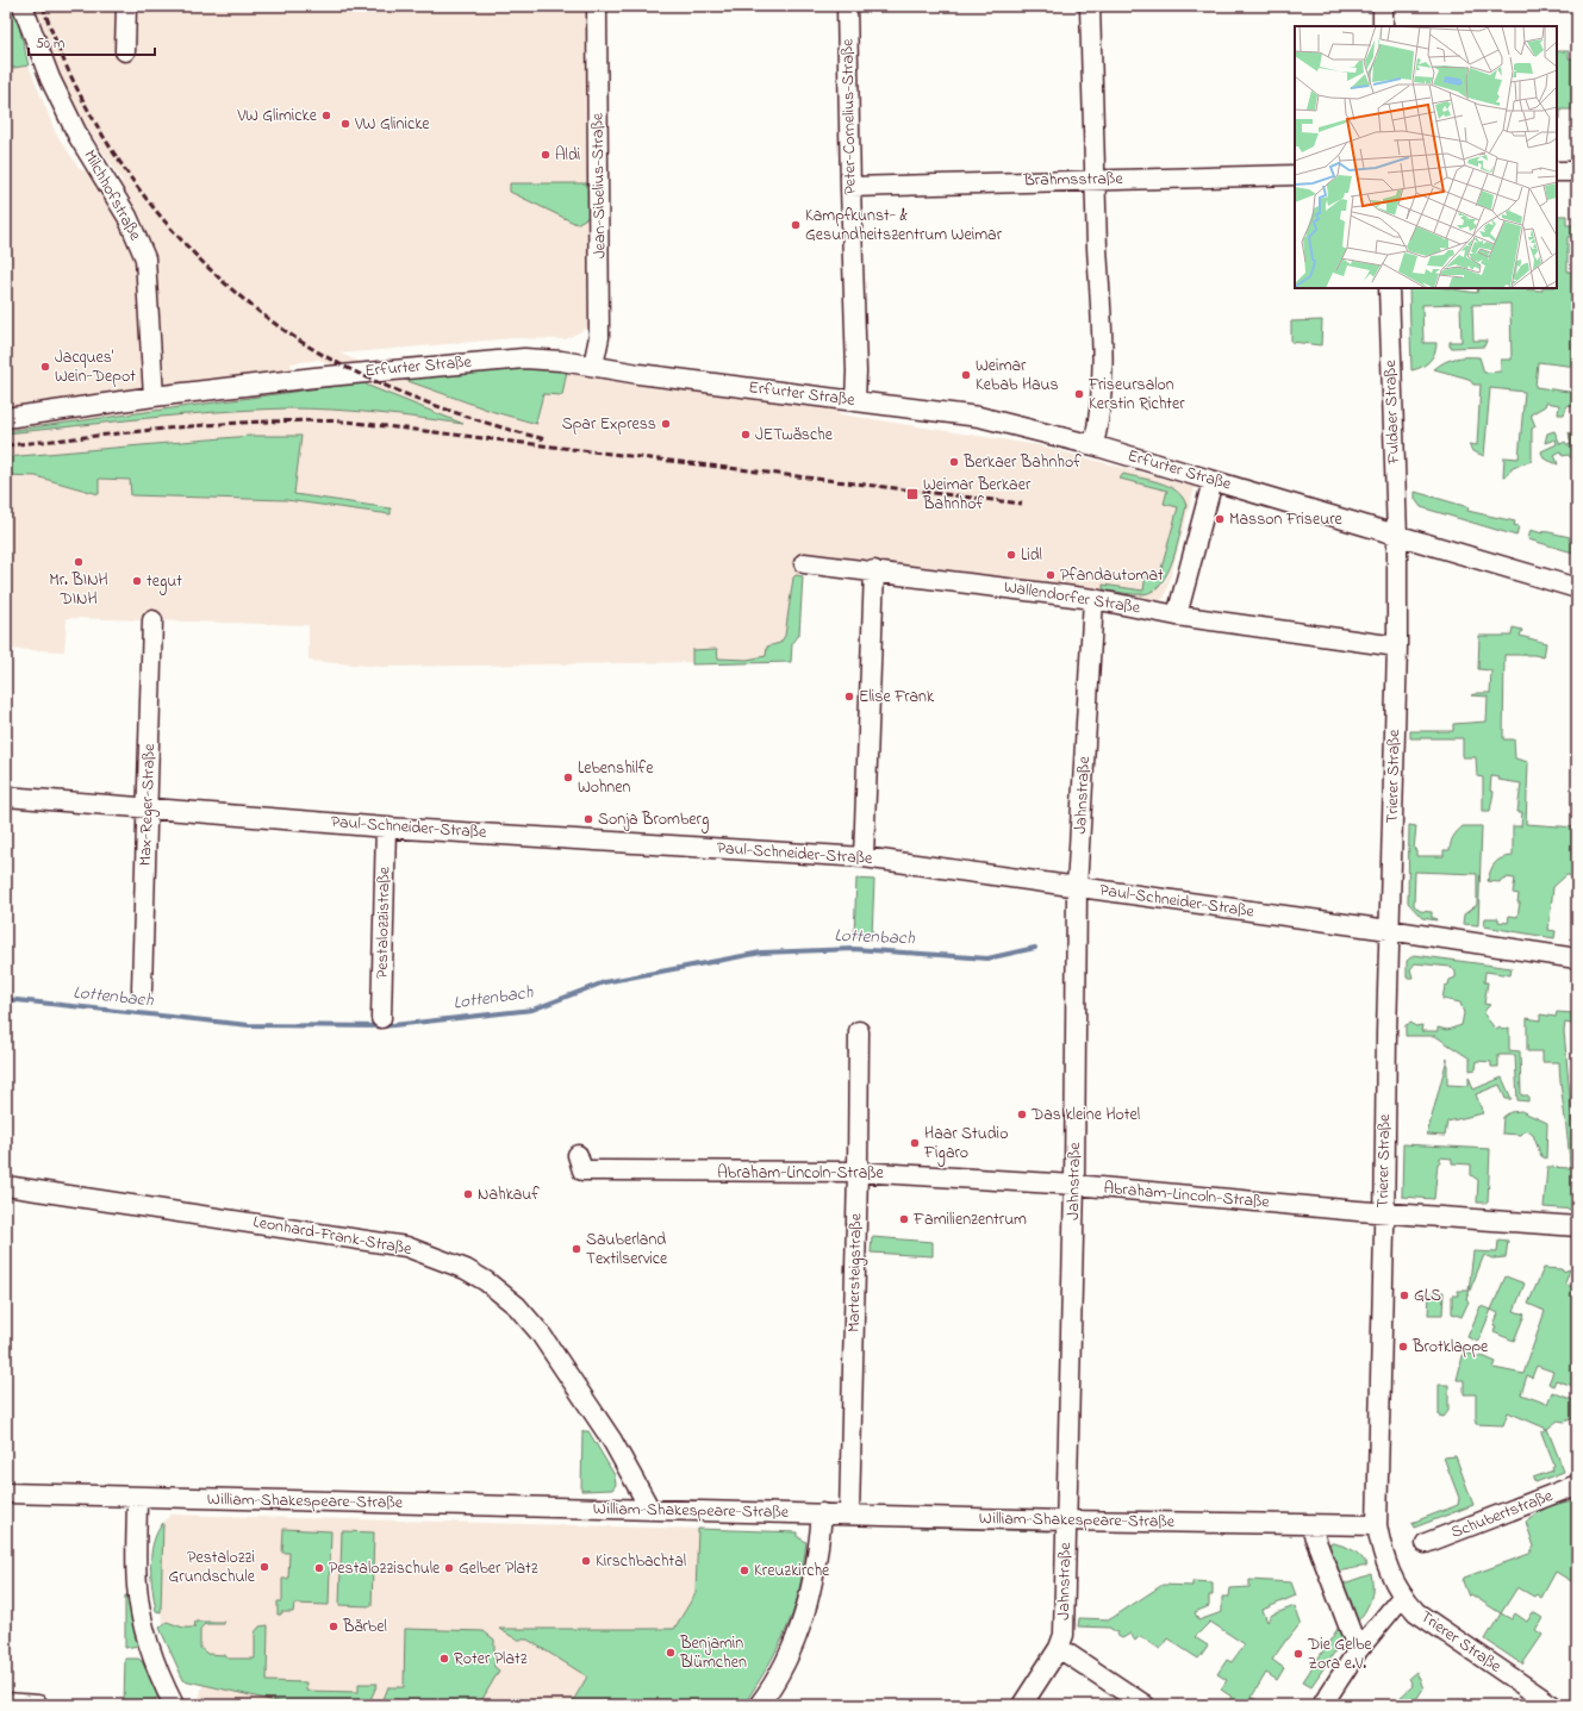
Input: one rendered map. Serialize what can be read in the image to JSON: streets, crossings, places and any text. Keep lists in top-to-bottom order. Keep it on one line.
{"streets":{"street":["Peter-Cornelius-Straße","Brahmsstraße","Jean-Sibelius-Straße","Milchhofstraße","Erfurter Straße","Fuldaer Straße","Wallendorfer Straße","Trierer Straße","Jahnstraße","Max-Reger-Straße","Paul-Schneider-Straße","Pestalozzistraße","Abraham-Lincoln-Straße","Leonhard-Frank-Straße","Martersteigstraße","William-Shakespeare-Straße","Schubertstraße"]},"crossings":[["Peter-Cornelius-Straße","Brahmsstraße"],["Peter-Cornelius-Straße","Erfurter Straße"],["Jean-Sibelius-Straße","Erfurter Straße"],["Milchhofstraße","Erfurter Straße"],["Erfurter Straße","Fuldaer Straße"],["Erfurter Straße","Trierer Straße"],["Fuldaer Straße","Trierer Straße"],["Wallendorfer Straße","Trierer Straße"],["Wallendorfer Straße","Jahnstraße"],["Trierer Straße","Paul-Schneider-Straße"],["Trierer Straße","Abraham-Lincoln-Straße"],["Trierer Straße","William-Shakespeare-Straße"],["Jahnstraße","Paul-Schneider-Straße"],["Jahnstraße","Abraham-Lincoln-Straße"],["Jahnstraße","William-Shakespeare-Straße"],["Max-Reger-Straße","Paul-Schneider-Straße"],["Paul-Schneider-Straße","Pestalozzistraße"],["Abraham-Lincoln-Straße","Martersteigstraße"],["Leonhard-Frank-Straße","William-Shakespeare-Straße"],["Martersteigstraße","William-Shakespeare-Straße"]],"water":["Lottenbach"],"places":{"other":["VW Glimicke","VW Glinicke","Aldi","Kampfkunst- & Gesundheitszentrum Weimar","Jacques' Wein-Depot","Weimar Kebab Haus","Friseursalon Kerstin Richter","Spar Express","JETwäsche","Berkaer Bahnhof","Masson Friseure","Lidl","Mr. BINH DINH","Pfandautomat","tegut","Elise Frank","Lebenshilfe Wohnen","Sonja Bromberg","Das kleine Hotel","Haar Studio Figaro","Nahkauf","Familienzentrum","Sauberland Textilservice","GLS","Brotklappe","Kirschbachtal","Pestalozzi Grundschule","Pestalozzischule","Gelber Platz","Kreuzkirche","Bärbel","Benjamin Blümchen","Die Gelbe Zora e.V.","Roter Platz"],"transit":["Weimar Berkaer Bahnhof"]},"scale_bar":"50 m"}
